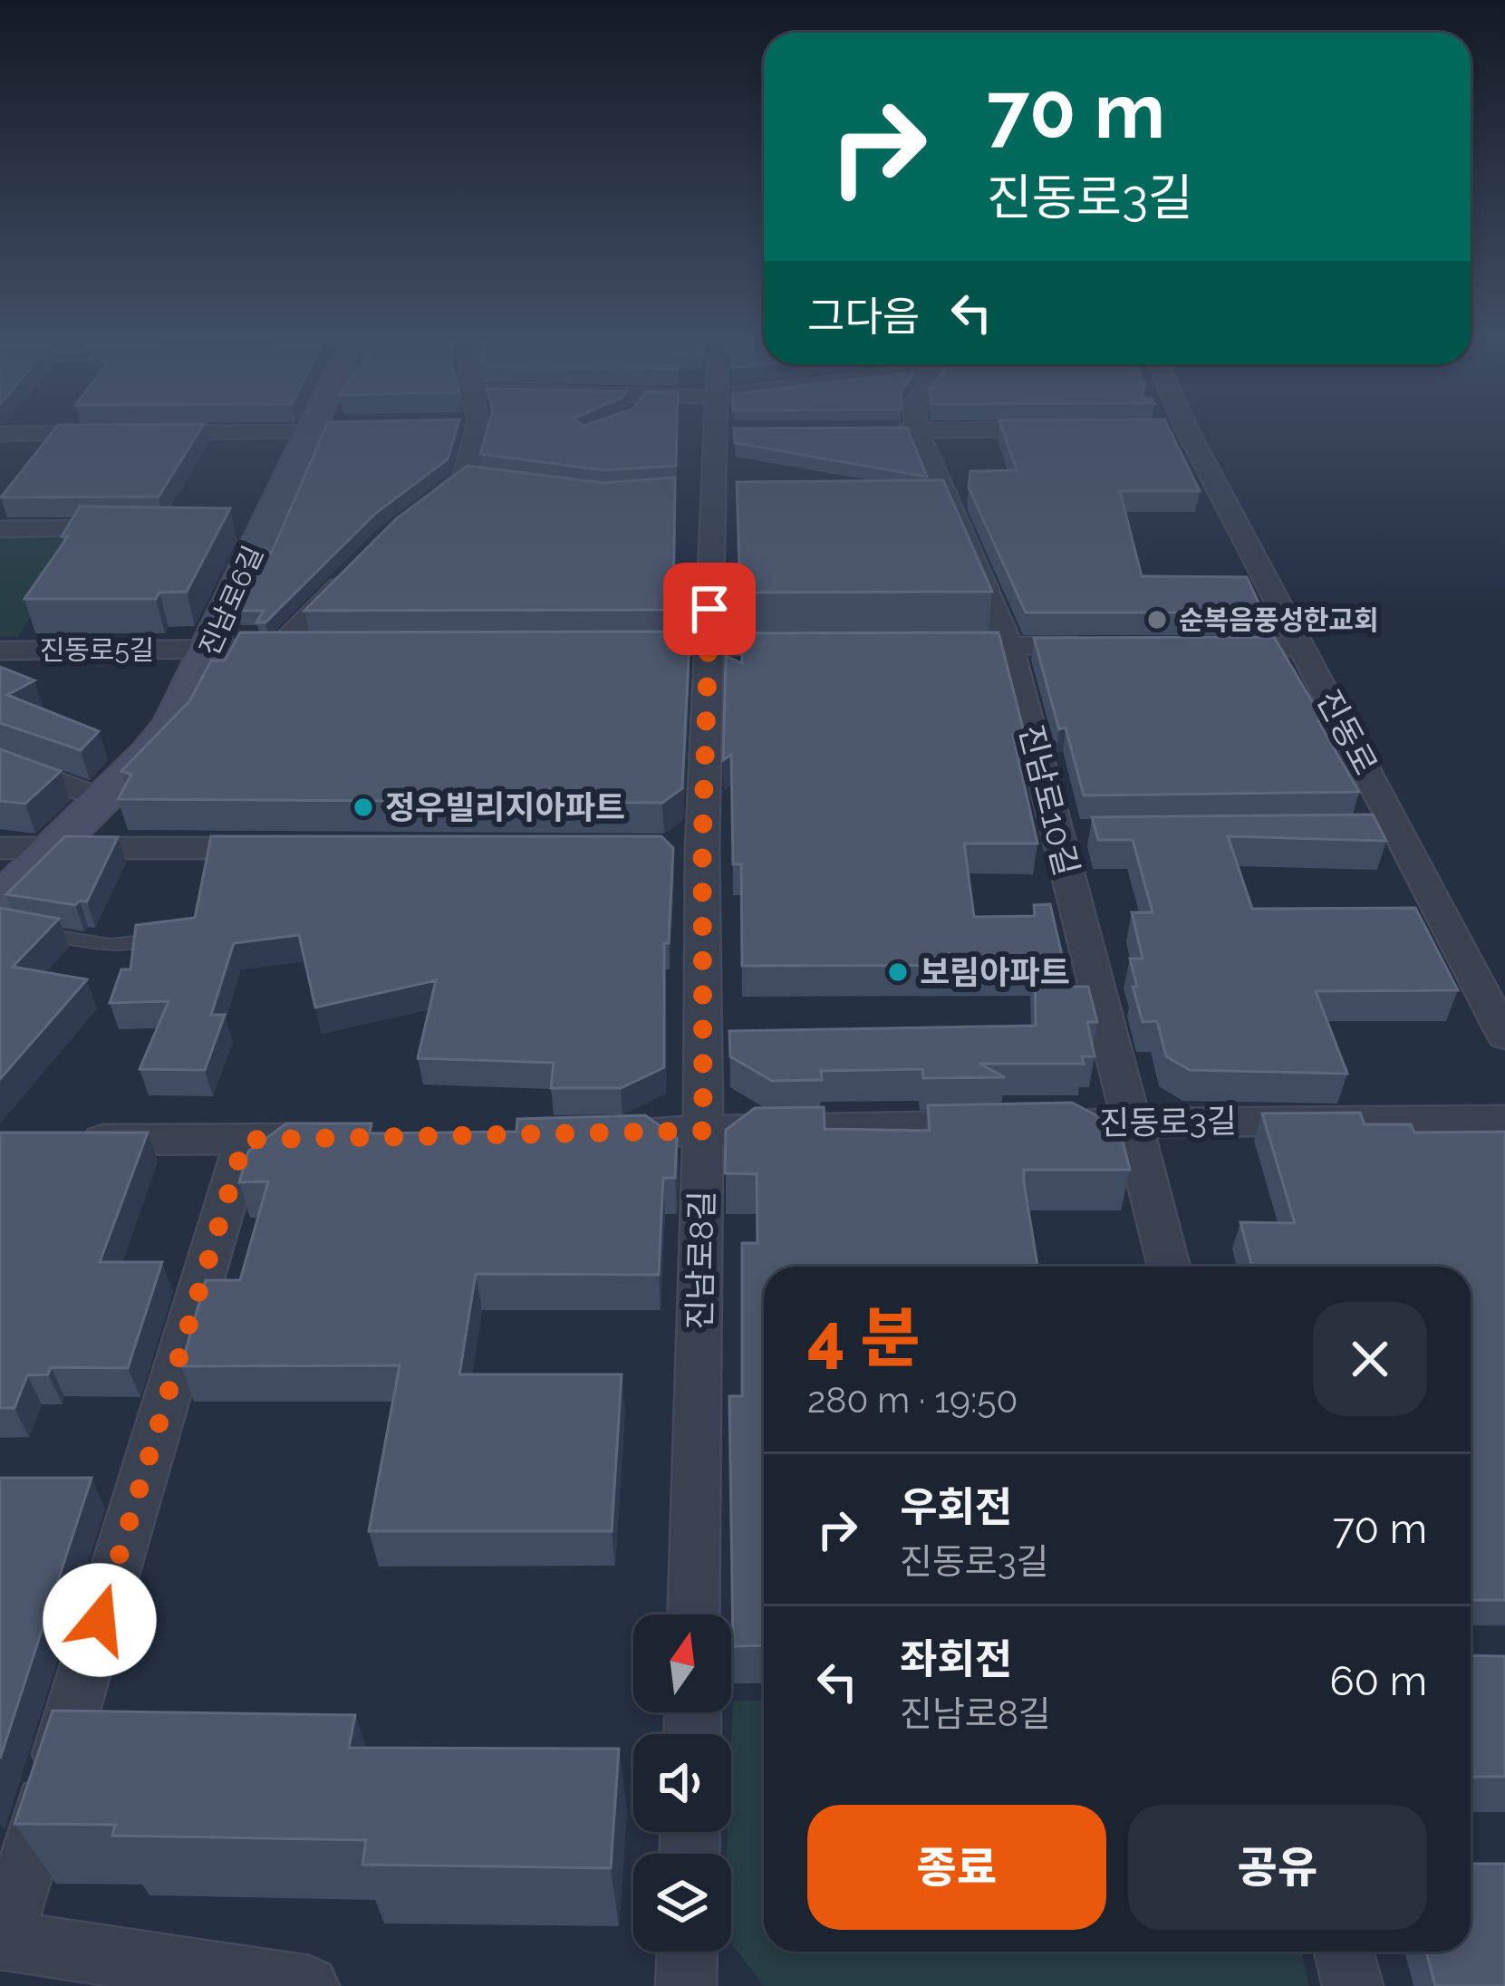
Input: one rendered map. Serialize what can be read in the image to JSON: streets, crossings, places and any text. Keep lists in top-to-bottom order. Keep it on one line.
{"streets":{"street":["진남로6길","진동로5길","진동로","진남로10길","진동로3길","진남로8길"]},"crossings":[["진남로6길","진동로5길"],["진남로10길","진동로3길"],["진동로3길","진남로8길"]],"places":["순복음풍성한교회","정우빌리지아파트","보림아파트"],"north":"top","page":{"turn":["70 m","진동로3길"],"then":"그다음","heading":["4 분","280 m · 19:50"],"list":[{"name":"우회전","note":"진동로3길","value":"70 m"},{"name":"좌회전","note":"진남로8길","value":"60 m"}],"buttons":["종료","공유"]}}
